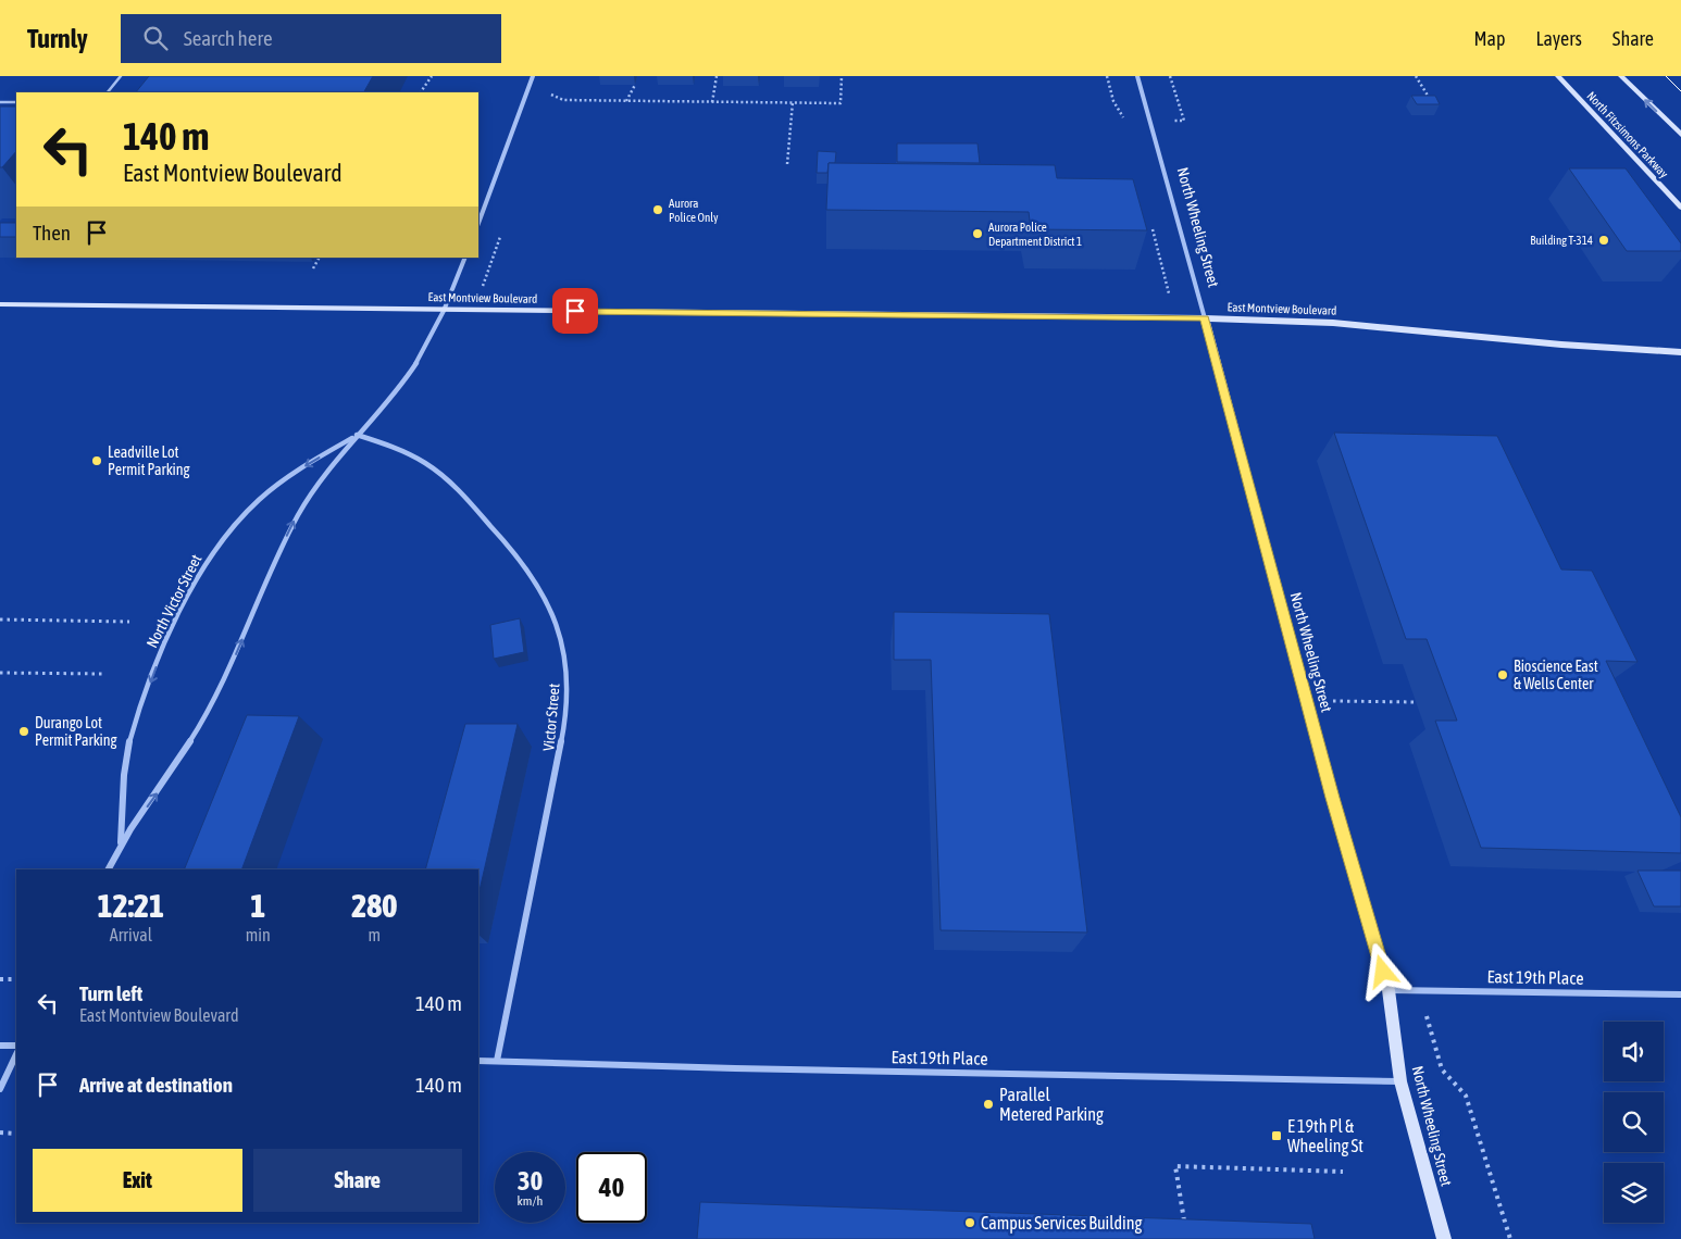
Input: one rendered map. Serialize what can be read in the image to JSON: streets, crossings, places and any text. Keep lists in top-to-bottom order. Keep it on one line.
{"streets":{"street":["North Fitzsimons Parkway","North Wheeling Street","East Montview Boulevard","North Victor Street","Victor Street","East 19th Place"]},"crossings":[["North Wheeling Street","East Montview Boulevard"],["North Wheeling Street","East 19th Place"],["East Montview Boulevard","North Victor Street"],["North Victor Street","Victor Street"],["Victor Street","East 19th Place"]],"places":{"other":["Aurora Police Only","Aurora Police Department District 1","Building T-314","Leadville Lot Permit Parking","Bioscience East & Wells Center","Durango Lot Permit Parking","Parallel Metered Parking","Campus Services Building"],"transit":["E 19th Pl & Wheeling St"]},"page":{"header":"Turnly","search":"Search here","nav":["Map","Layers","Share"],"turn":["140 m","East Montview Boulevard"],"then":"Then","eta":["12:21","Arrival","1","min","280","m"],"list":[{"name":"Turn left","note":"East Montview Boulevard","value":"140 m"},{"name":"Arrive at destination","value":"140 m"}],"buttons":["Exit","Share"],"speed":"30 km/h","limit":"40"}}
